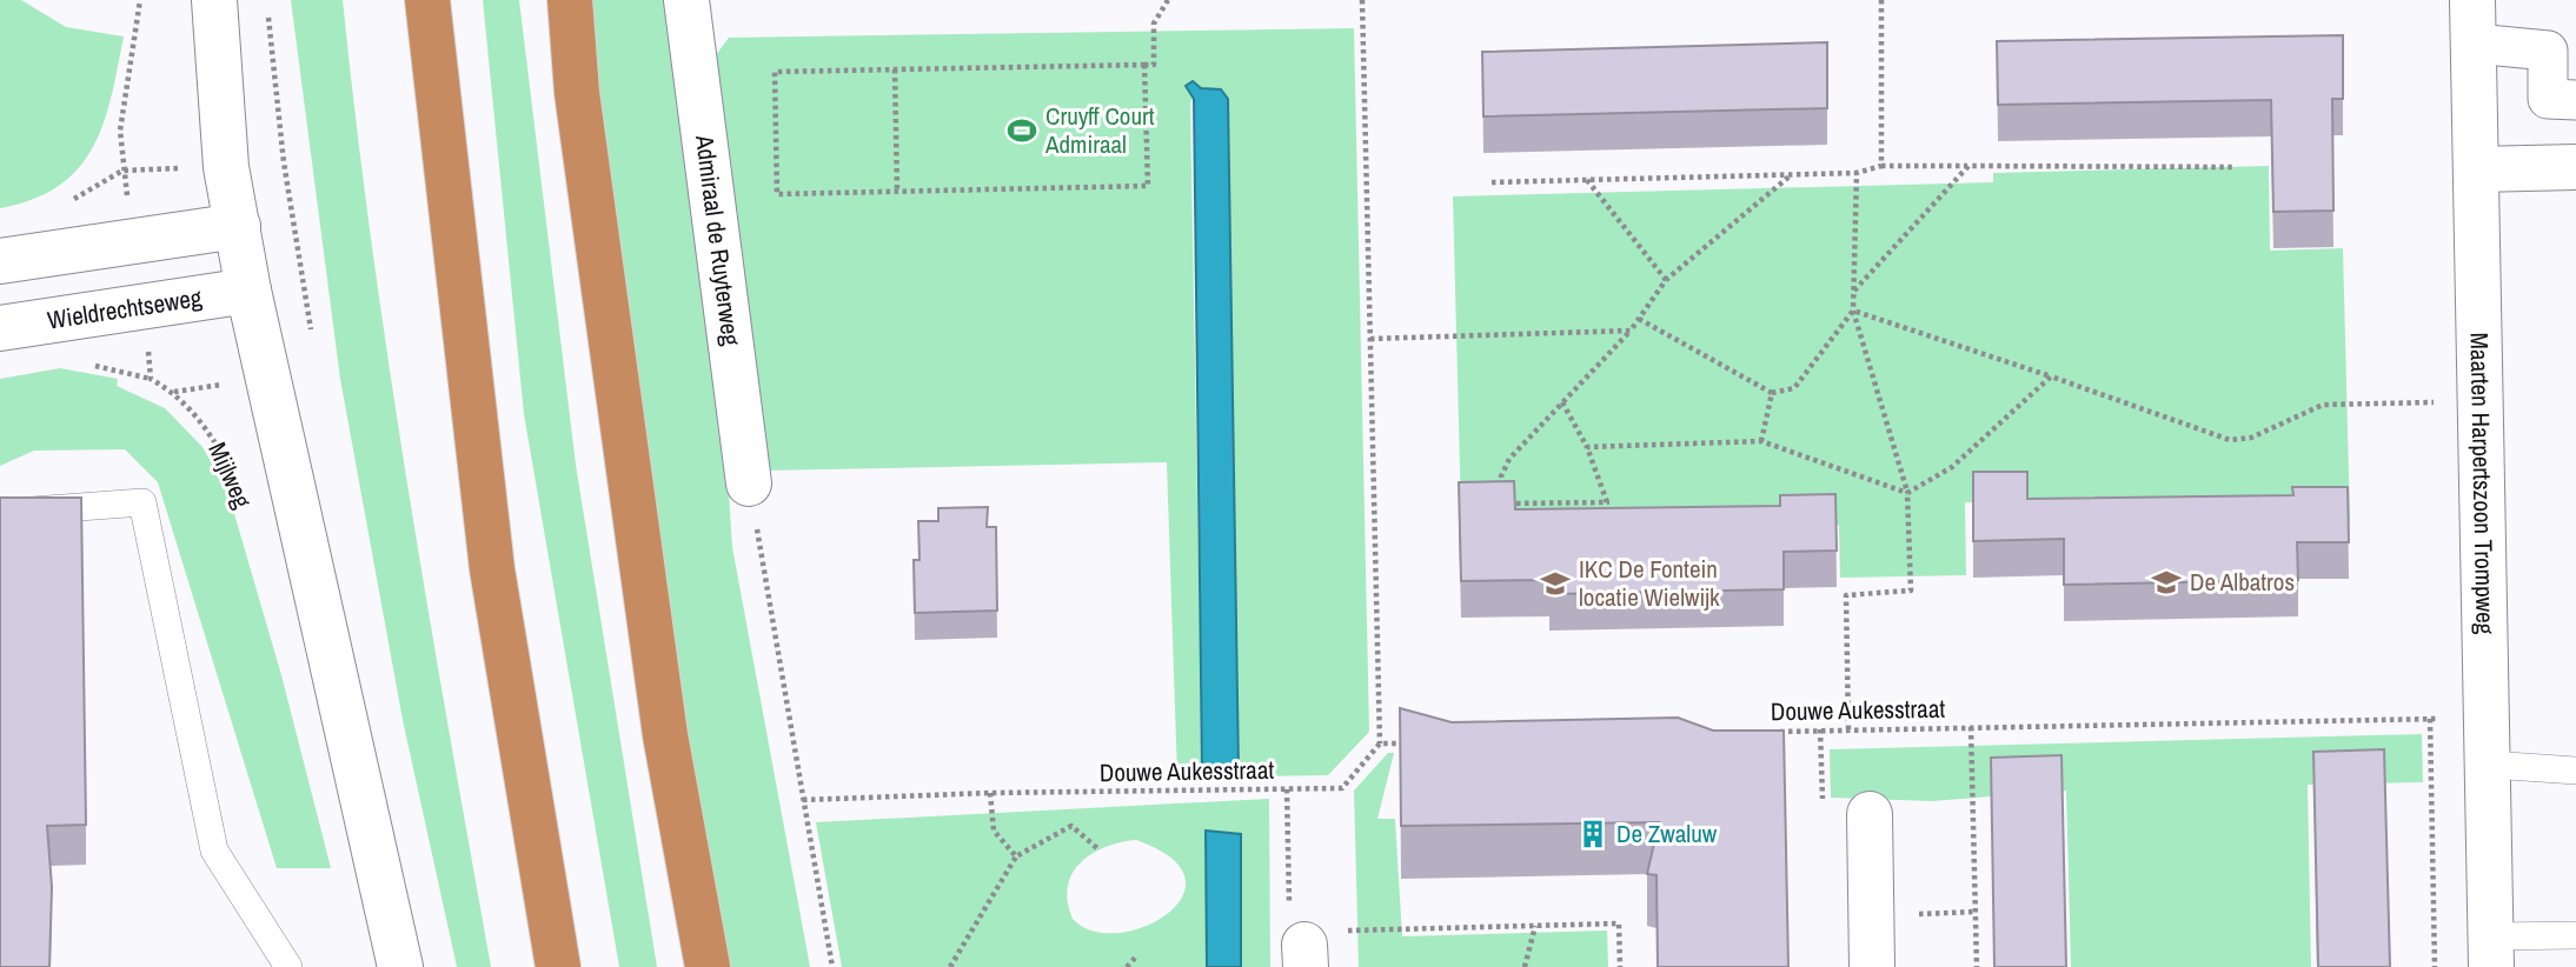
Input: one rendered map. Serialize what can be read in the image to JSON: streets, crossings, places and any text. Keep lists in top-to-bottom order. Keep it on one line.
{"streets":{"street":["Admiraal de Ruyterweg","Wieldrechtseweg","Mijlweg","Maarten Harpertszoon Trompweg"],"path":["Douwe Aukesstraat"]},"crossings":[["Wieldrechtseweg","Mijlweg"],["Maarten Harpertszoon Trompweg","Douwe Aukesstraat"]],"places":{"sports":["Cruyff Court Admiraal"],"school or university":["De Albatros","IKC De Fontein locatie Wielwijk"],"building":["De Zwaluw"]}}
